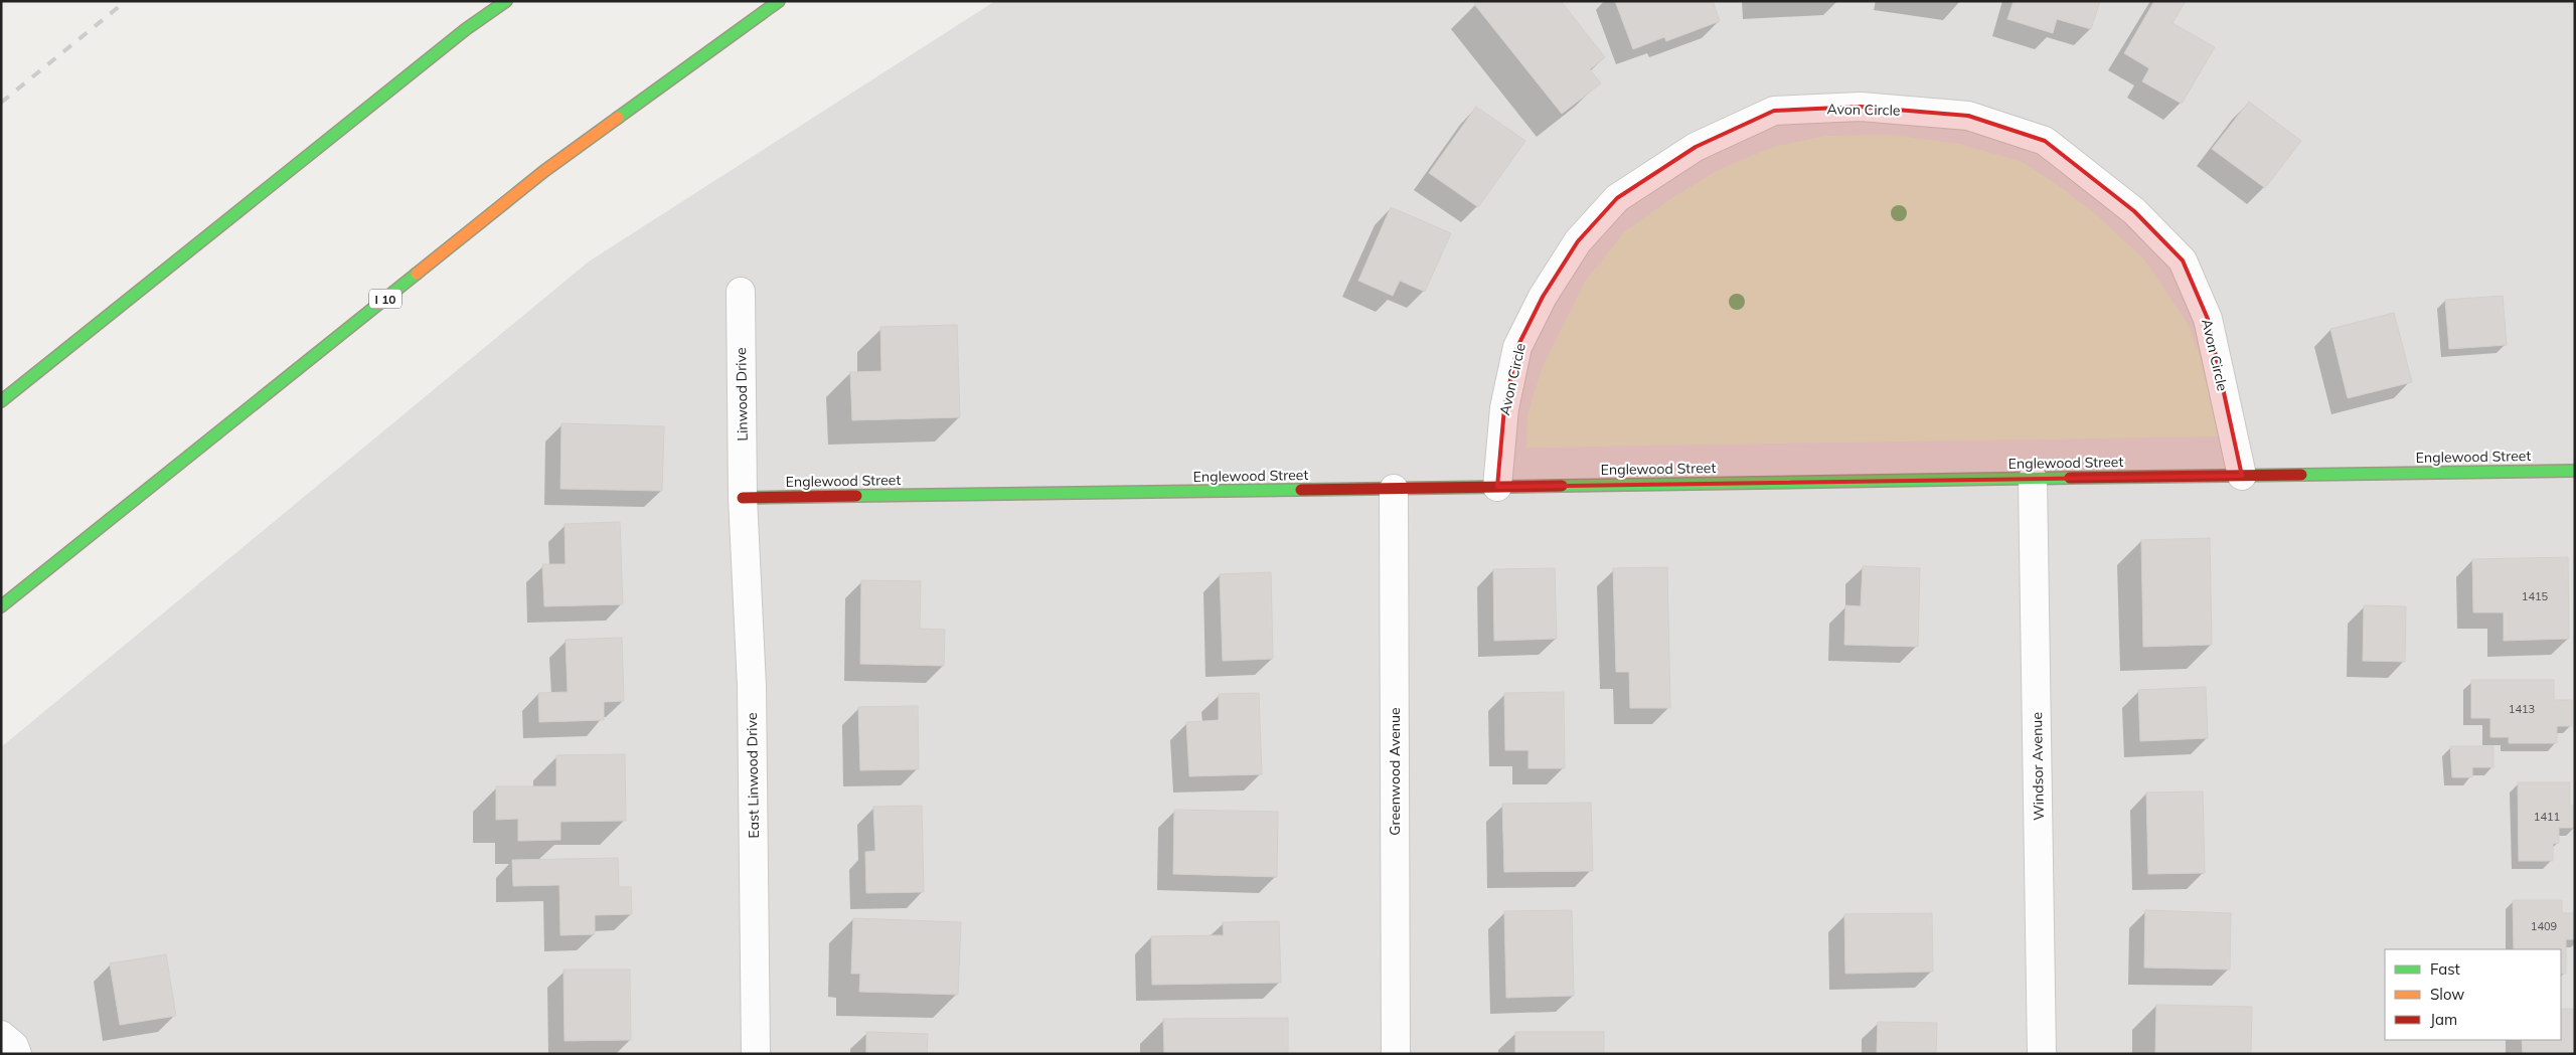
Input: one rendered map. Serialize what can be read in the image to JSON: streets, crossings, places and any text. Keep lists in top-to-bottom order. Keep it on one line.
{"streets":{"main road":["I 10","Englewood Street"],"street":["Avon Circle","Linwood Drive","Windsor Avenue","Greenwood Avenue","East Linwood Drive"]},"crossings":[["Avon Circle","Englewood Street"],["Linwood Drive","Englewood Street"],["Linwood Drive","East Linwood Drive"],["Englewood Street","Windsor Avenue"],["Englewood Street","Greenwood Avenue"],["Englewood Street","East Linwood Drive"]],"house_numbers":["1415","1413","1411","1409"],"legend":["Fast","Slow","Jam"]}
